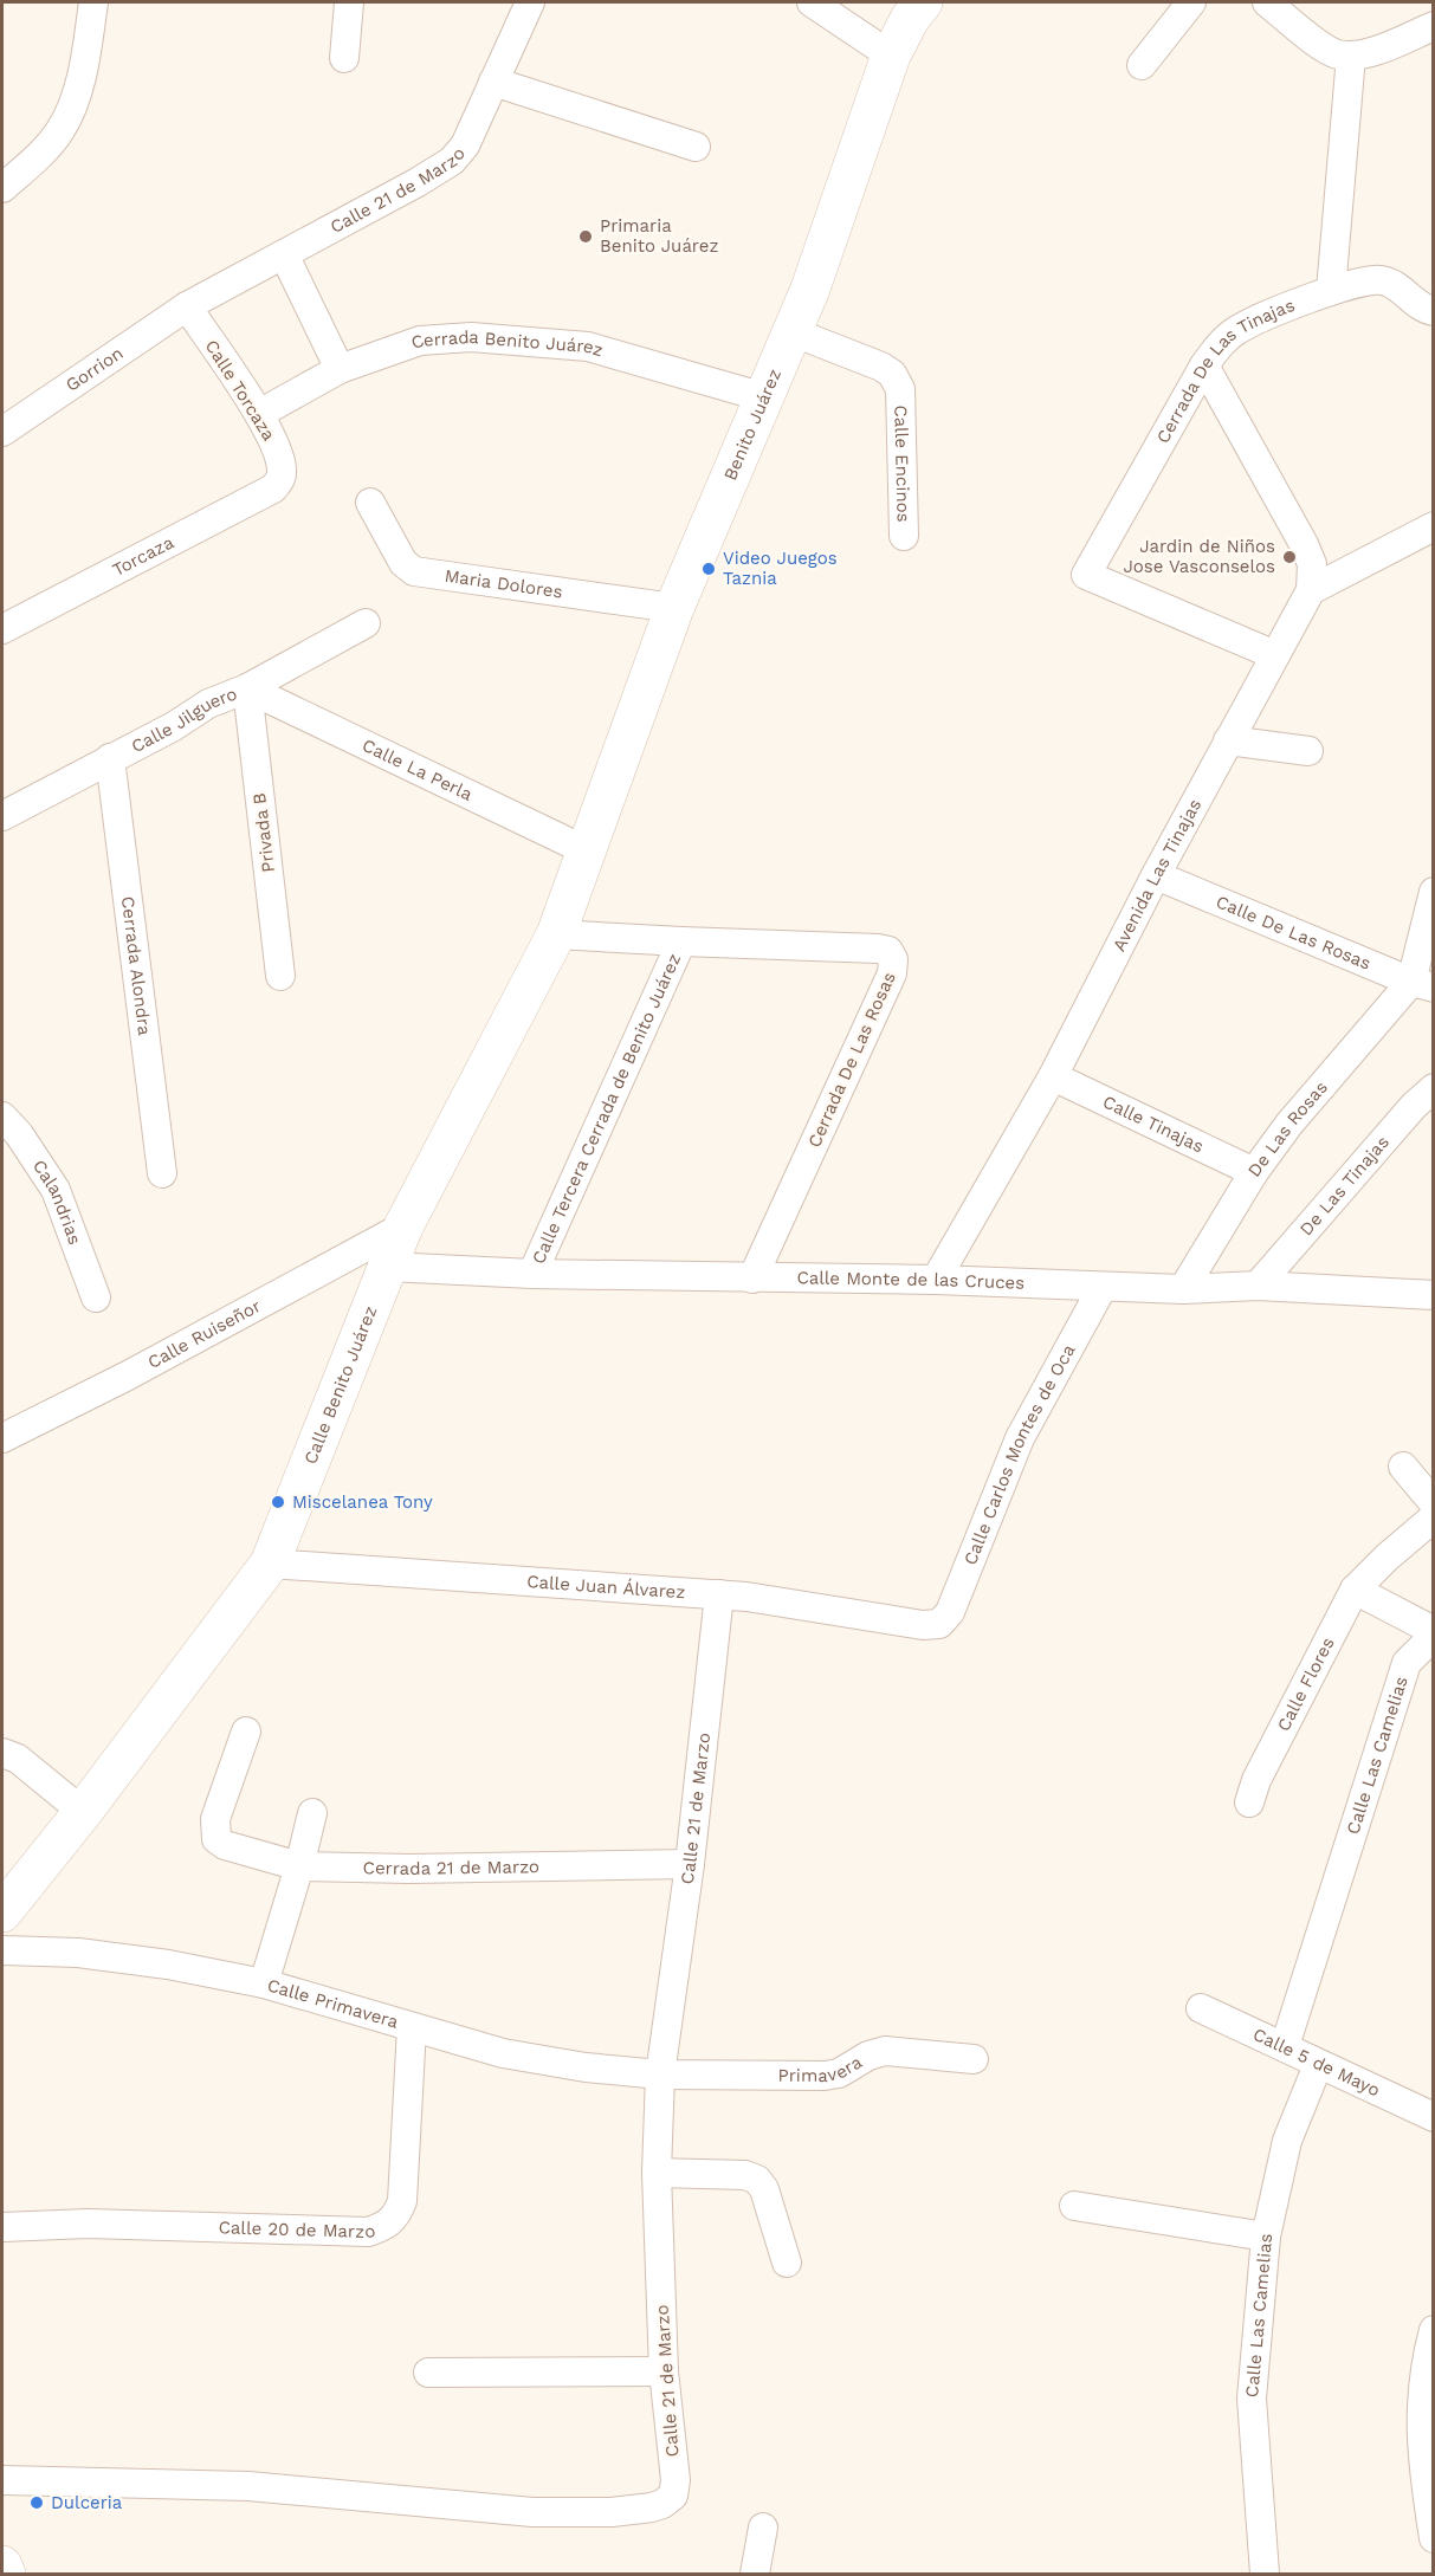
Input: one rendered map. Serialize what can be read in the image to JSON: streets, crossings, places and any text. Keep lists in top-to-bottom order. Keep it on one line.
{"streets":{"street":["Calle 21 de Marzo","Cerrada Benito Juárez","Gorrion","Cerrada De Las Tinajas","Calle Torcaza","Benito Juárez","Calle Encinos","Torcaza","Maria Dolores","Calle Jilguero","Calle La Perla","Privada B","Avenida Las Tinajas","Calle De Las Rosas","Cerrada Alondra","Cerrada De Las Rosas","Calle Tercera Cerrada de Benito Juárez","Calle Tinajas","De Las Rosas","De Las Tinajas","Calandrias","Calle Monte de las Cruces","Calle Ruiseñor","Calle Benito Juárez","Calle Carlos Montes de Oca","Calle Juan Álvarez","Calle Flores","Calle Las Camelias","Cerrada 21 de Marzo","Calle Primavera","Calle 5 de Mayo","Primavera","Calle 20 de Marzo"]},"crossings":[["Calle 21 de Marzo","Gorrion"],["Calle 21 de Marzo","Calle Torcaza"],["Calle 21 de Marzo","Calle Juan Álvarez"],["Calle 21 de Marzo","Cerrada 21 de Marzo"],["Calle 21 de Marzo","Calle Primavera"],["Calle 21 de Marzo","Primavera"],["Cerrada Benito Juárez","Calle Torcaza"],["Cerrada Benito Juárez","Benito Juárez"],["Gorrion","Calle Torcaza"],["Cerrada De Las Tinajas","Avenida Las Tinajas"],["Calle Torcaza","Torcaza"],["Benito Juárez","Calle Encinos"],["Benito Juárez","Maria Dolores"],["Benito Juárez","Calle La Perla"],["Benito Juárez","Calle Benito Juárez"],["Calle Jilguero","Calle La Perla"],["Calle Jilguero","Privada B"],["Calle Jilguero","Cerrada Alondra"],["Calle La Perla","Privada B"],["Calle La Perla","Calle Benito Juárez"],["Avenida Las Tinajas","Calle De Las Rosas"],["Avenida Las Tinajas","Calle Tinajas"],["Avenida Las Tinajas","Calle Monte de las Cruces"],["Calle De Las Rosas","De Las Rosas"],["Cerrada De Las Rosas","Calle Tercera Cerrada de Benito Juárez"],["Cerrada De Las Rosas","Calle Monte de las Cruces"],["Cerrada De Las Rosas","Calle Benito Juárez"],["Calle Tercera Cerrada de Benito Juárez","Calle Monte de las Cruces"],["Calle Tinajas","De Las Rosas"],["De Las Rosas","Calle Monte de las Cruces"],["De Las Tinajas","Calle Monte de las Cruces"],["Calle Monte de las Cruces","Calle Benito Juárez"],["Calle Monte de las Cruces","Calle Carlos Montes de Oca"],["Calle Ruiseñor","Calle Benito Juárez"],["Calle Benito Juárez","Calle Juan Álvarez"],["Calle Carlos Montes de Oca","Calle Juan Álvarez"],["Calle Las Camelias","Calle 5 de Mayo"],["Calle Primavera","Primavera"],["Calle Primavera","Calle 20 de Marzo"]],"places":["Primaria Benito Juárez","Jardin de Niños Jose Vasconselos","Video Juegos Taznia","Miscelanea Tony","Dulceria"]}
